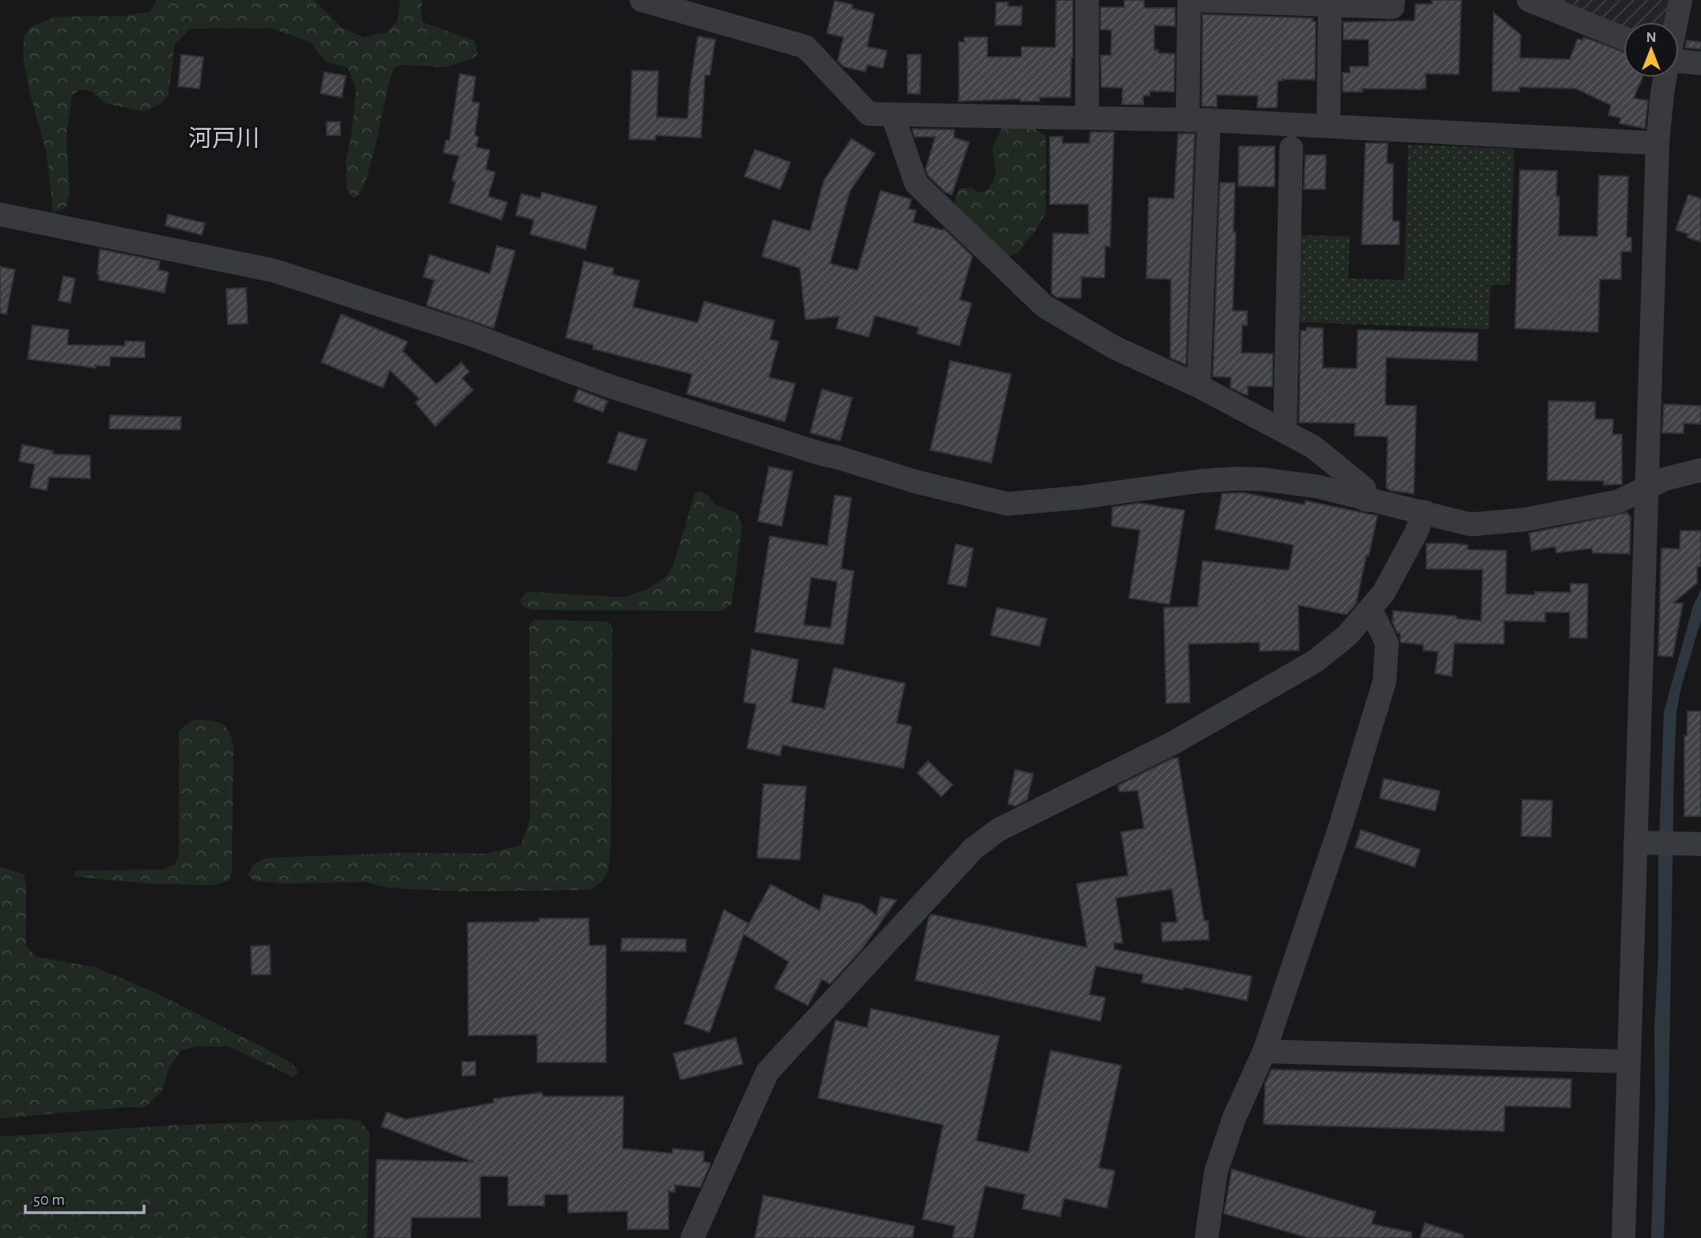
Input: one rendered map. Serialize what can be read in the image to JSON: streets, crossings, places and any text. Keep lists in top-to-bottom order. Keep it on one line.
{"districts":["河戸川"],"scale_bar":"50 m","north":"top"}
